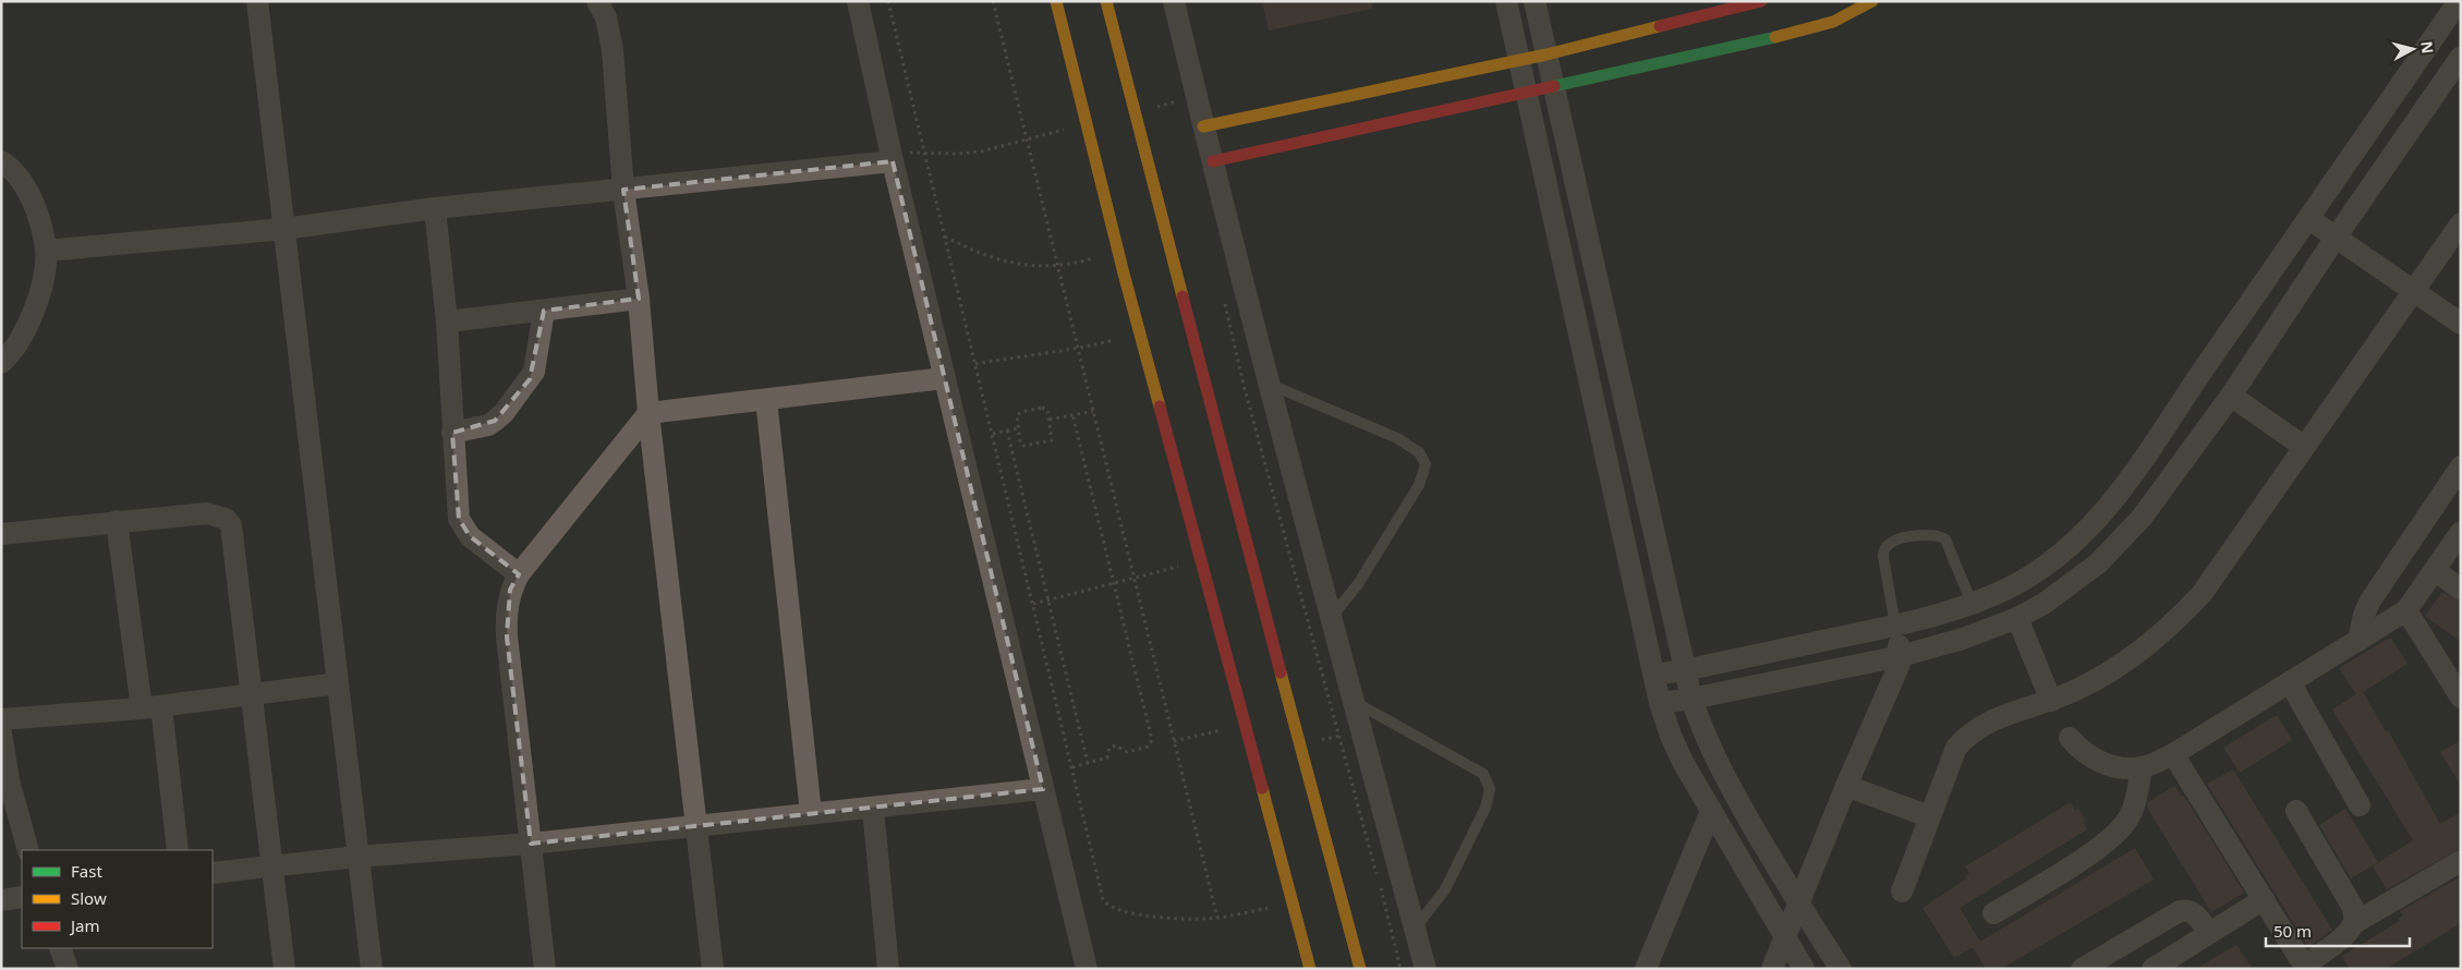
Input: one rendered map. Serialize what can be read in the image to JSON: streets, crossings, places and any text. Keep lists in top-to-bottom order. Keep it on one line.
{"legend":["Fast","Slow","Jam"],"scale_bar":"50 m","north":"right"}
